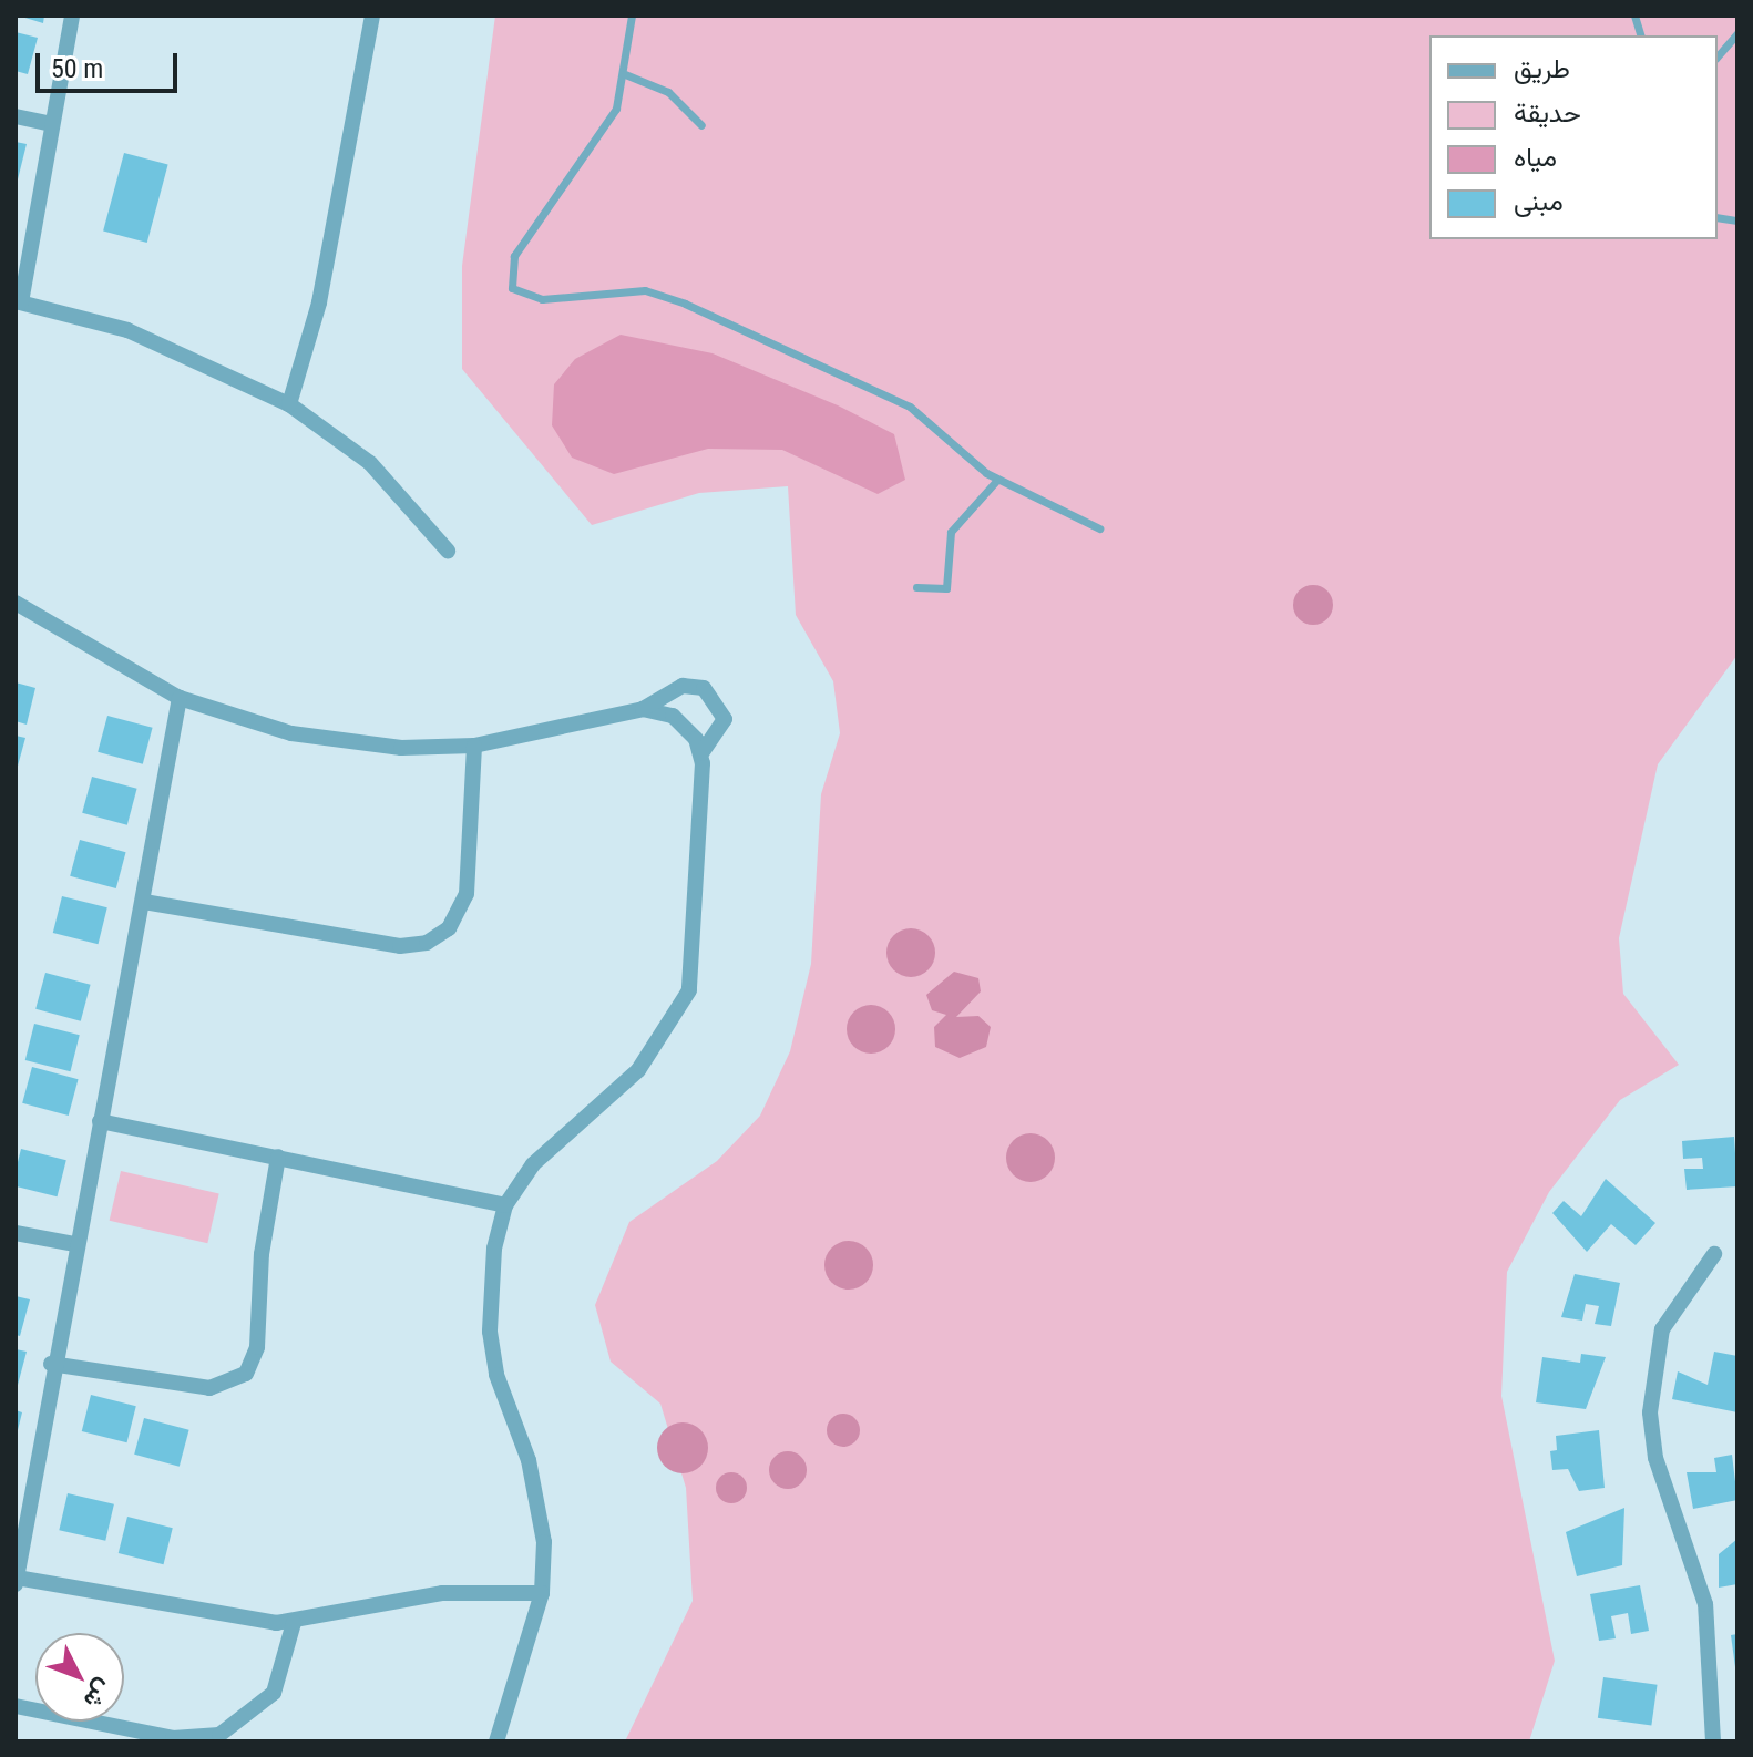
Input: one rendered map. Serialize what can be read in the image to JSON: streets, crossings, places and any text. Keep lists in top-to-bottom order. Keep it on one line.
{"legend":["طريق","حديقة","مياه","مبنى"],"scale_bar":"50 m","north":"bottom right"}
